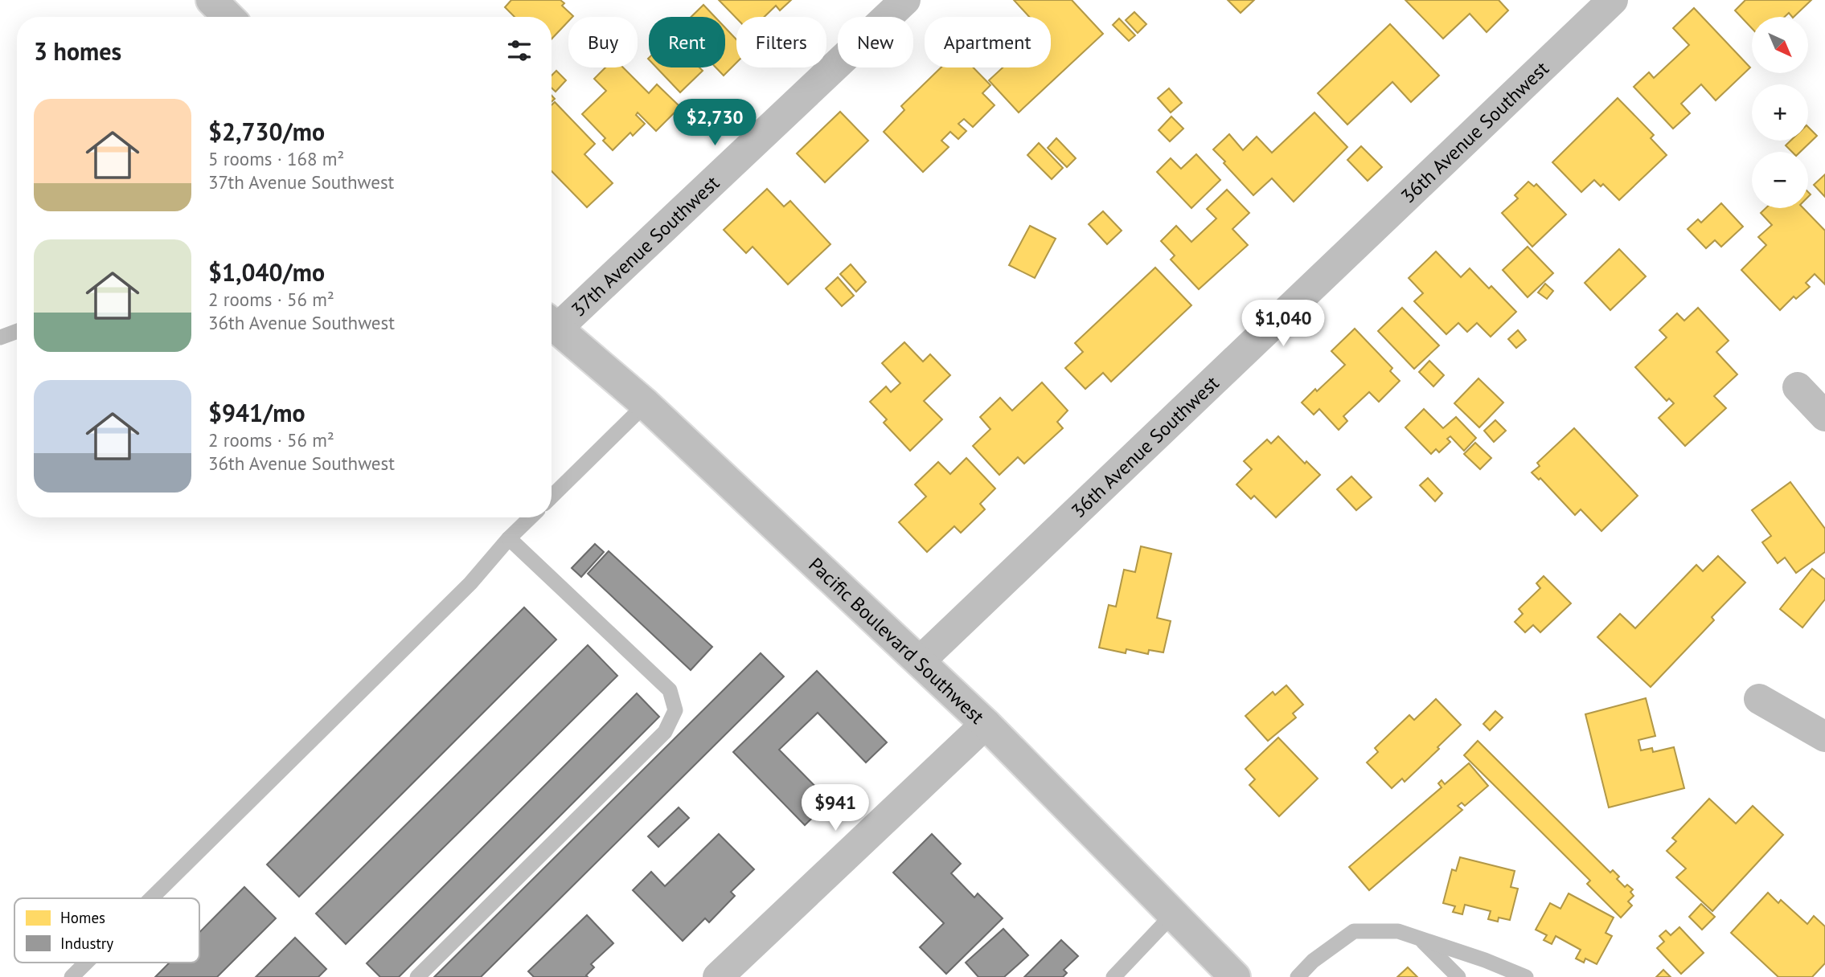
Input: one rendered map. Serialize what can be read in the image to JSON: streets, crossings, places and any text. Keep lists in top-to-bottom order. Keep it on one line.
{"streets":{"street":["36th Avenue Southwest","37th Avenue Southwest","Pacific Boulevard Southwest"]},"crossings":[["36th Avenue Southwest","Pacific Boulevard Southwest"]],"legend":["Homes","Industry"],"north":"bottom right","page":{"map_buttons":["+","−"],"chip":["Buy","Rent","Filters","New","Apartment"],"heading":"3 homes","list":[{"name":"$2,730/mo","note":"5 rooms · 168 m² · 37th Avenue Southwest"},{"name":"$1,040/mo","note":"2 rooms · 56 m² · 36th Avenue Southwest"},{"name":"$941/mo","note":"2 rooms · 56 m² · 36th Avenue Southwest"}],"price":["$2,730","$1,040","$941"]}}
